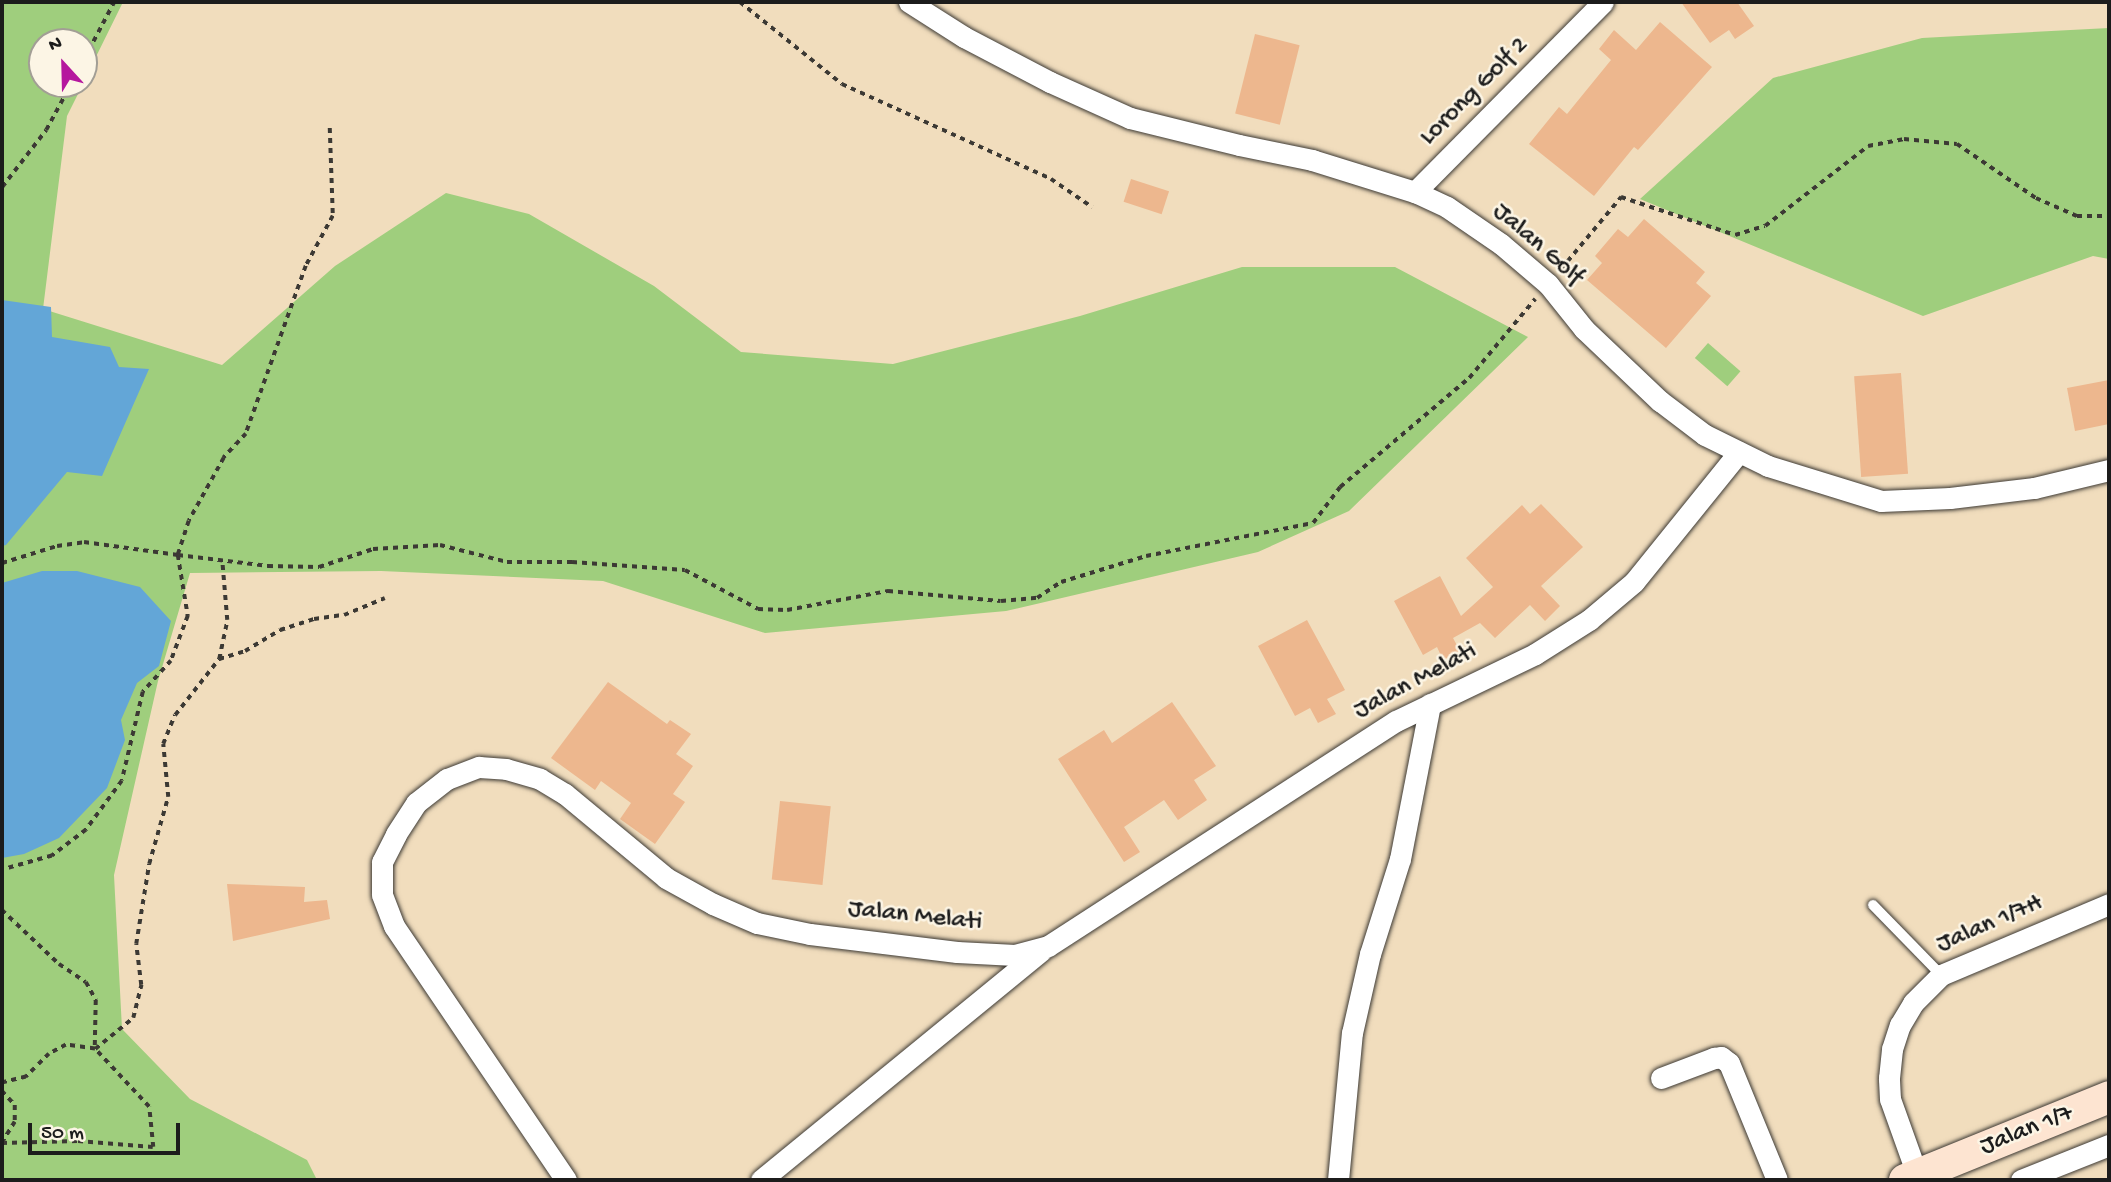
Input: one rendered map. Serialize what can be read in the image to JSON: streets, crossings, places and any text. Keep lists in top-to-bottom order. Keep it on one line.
{"streets":{"street":["Lorong Golf 2","Jalan Golf","Jalan Melati","Jalan 1/7H","Jalan 1/7"]},"crossings":[["Lorong Golf 2","Jalan Golf"],["Jalan Golf","Jalan Melati"],["Jalan 1/7H","Jalan 1/7"]],"scale_bar":"50 m","north":"top"}
